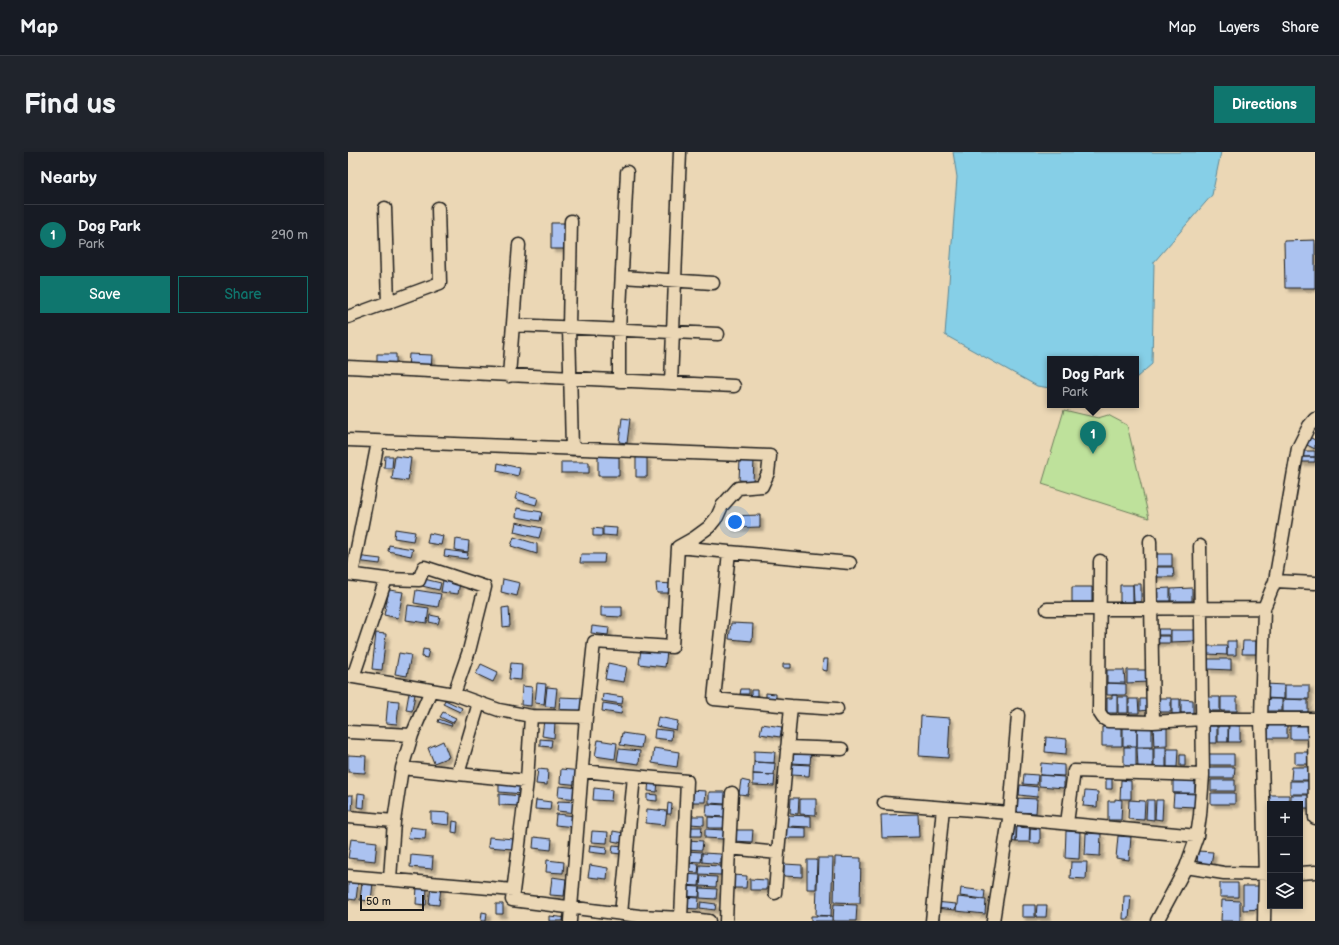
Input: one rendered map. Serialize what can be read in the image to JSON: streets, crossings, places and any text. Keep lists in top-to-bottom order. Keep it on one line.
{"scale_bar":"50 m","page":{"header":"Map","nav":["Map","Layers","Share"],"buttons":["Directions",["Save","Share"]],"title":"Find us","heading":"Nearby","list":[{"mark":"1","name":"Dog Park","note":"Park","value":"290 m"}],"popup":["Dog Park","Park"],"pins":"1","map_buttons":["+","−"],"scale":"50 m"}}
